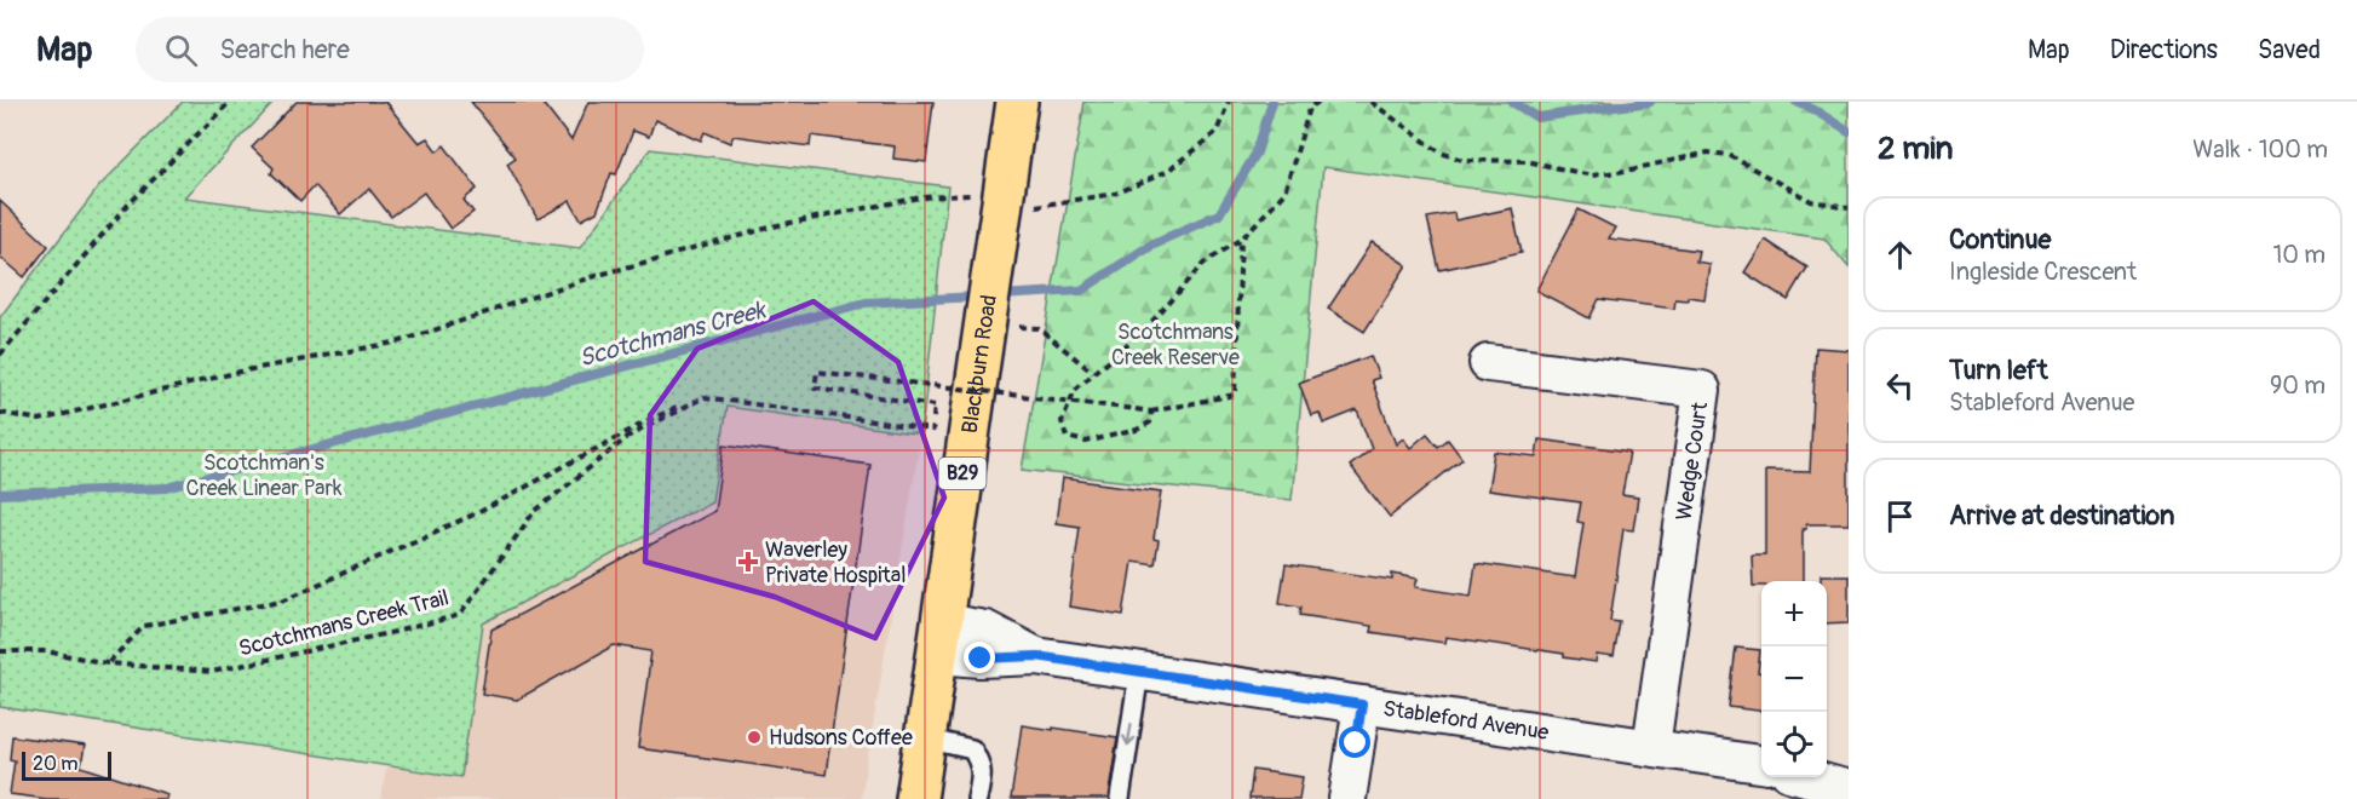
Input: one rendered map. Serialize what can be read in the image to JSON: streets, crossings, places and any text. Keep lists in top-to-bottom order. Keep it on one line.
{"streets":{"main road":["Blackburn Road","B29"],"street":["Wedge Court","Stableford Avenue"],"path":["Scotchmans Creek Trail"]},"crossings":[["Blackburn Road","Stableford Avenue"],["Wedge Court","Stableford Avenue"]],"water":["Scotchmans Creek"],"parks":["Scotchmans Creek Reserve","Scotchman's Creek Linear Park"],"places":{"health":["Waverley Private Hospital"],"other":["Hudsons Coffee"]},"scale_bar":"20 m","page":{"header":"Map","search":"Search here","nav":["Map","Directions","Saved"],"heading":["2 min","Walk · 100 m"],"list":[["Continue","Ingleside Crescent","10 m"],["Turn left","Stableford Avenue","90 m"],"Arrive at destination"],"map_buttons":["+","−"],"scale":"20 m"}}
